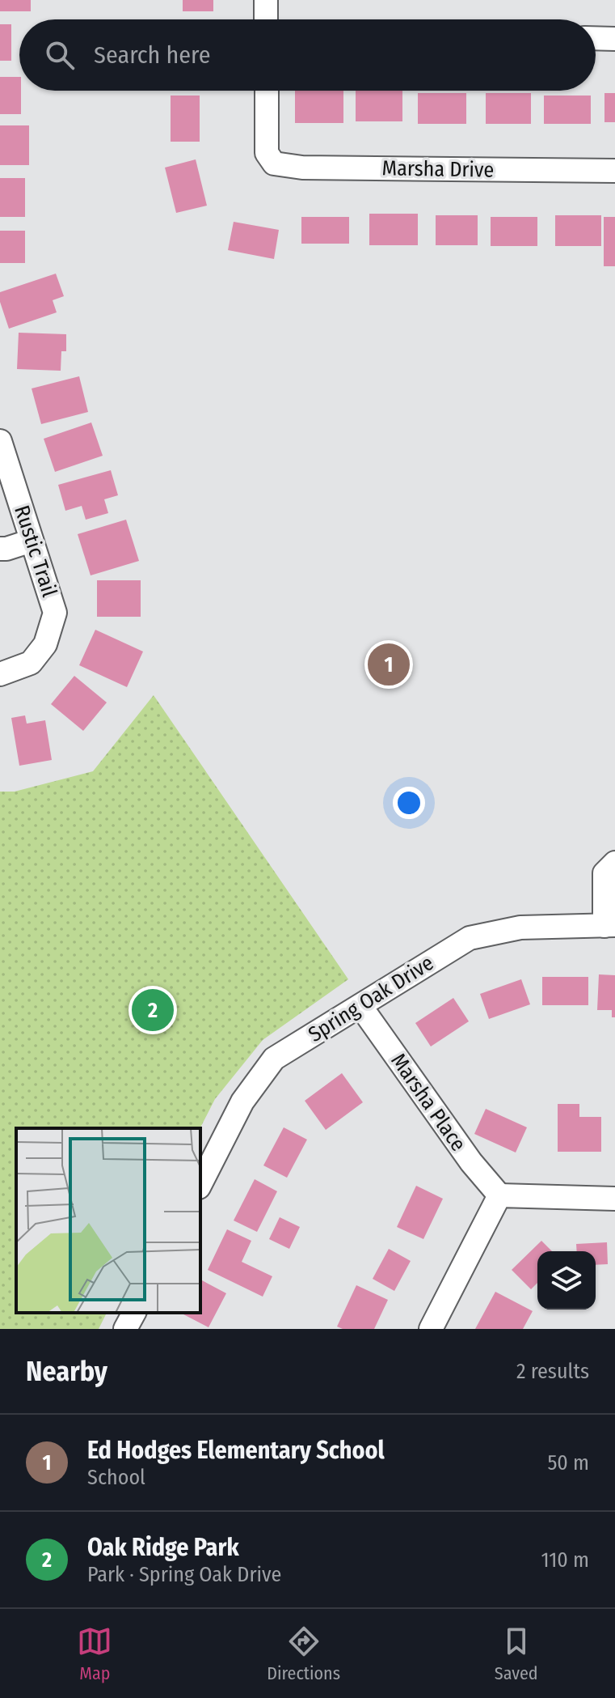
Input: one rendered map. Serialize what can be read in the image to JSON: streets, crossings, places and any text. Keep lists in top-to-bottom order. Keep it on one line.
{"streets":{"street":["Marsha Drive","Rustic Trail","Spring Oak Drive","Marsha Place"]},"crossings":[["Spring Oak Drive","Marsha Place"]],"page":{"search":"Search here","pins":["1","2"],"heading":["Nearby","2 results"],"list":[{"mark":"1","name":"Ed Hodges Elementary School","note":"School","value":"50 m"},{"mark":"2","name":"Oak Ridge Park","note":"Park · Spring Oak Drive","value":"110 m"}],"nav":["Map","Directions","Saved"]}}
